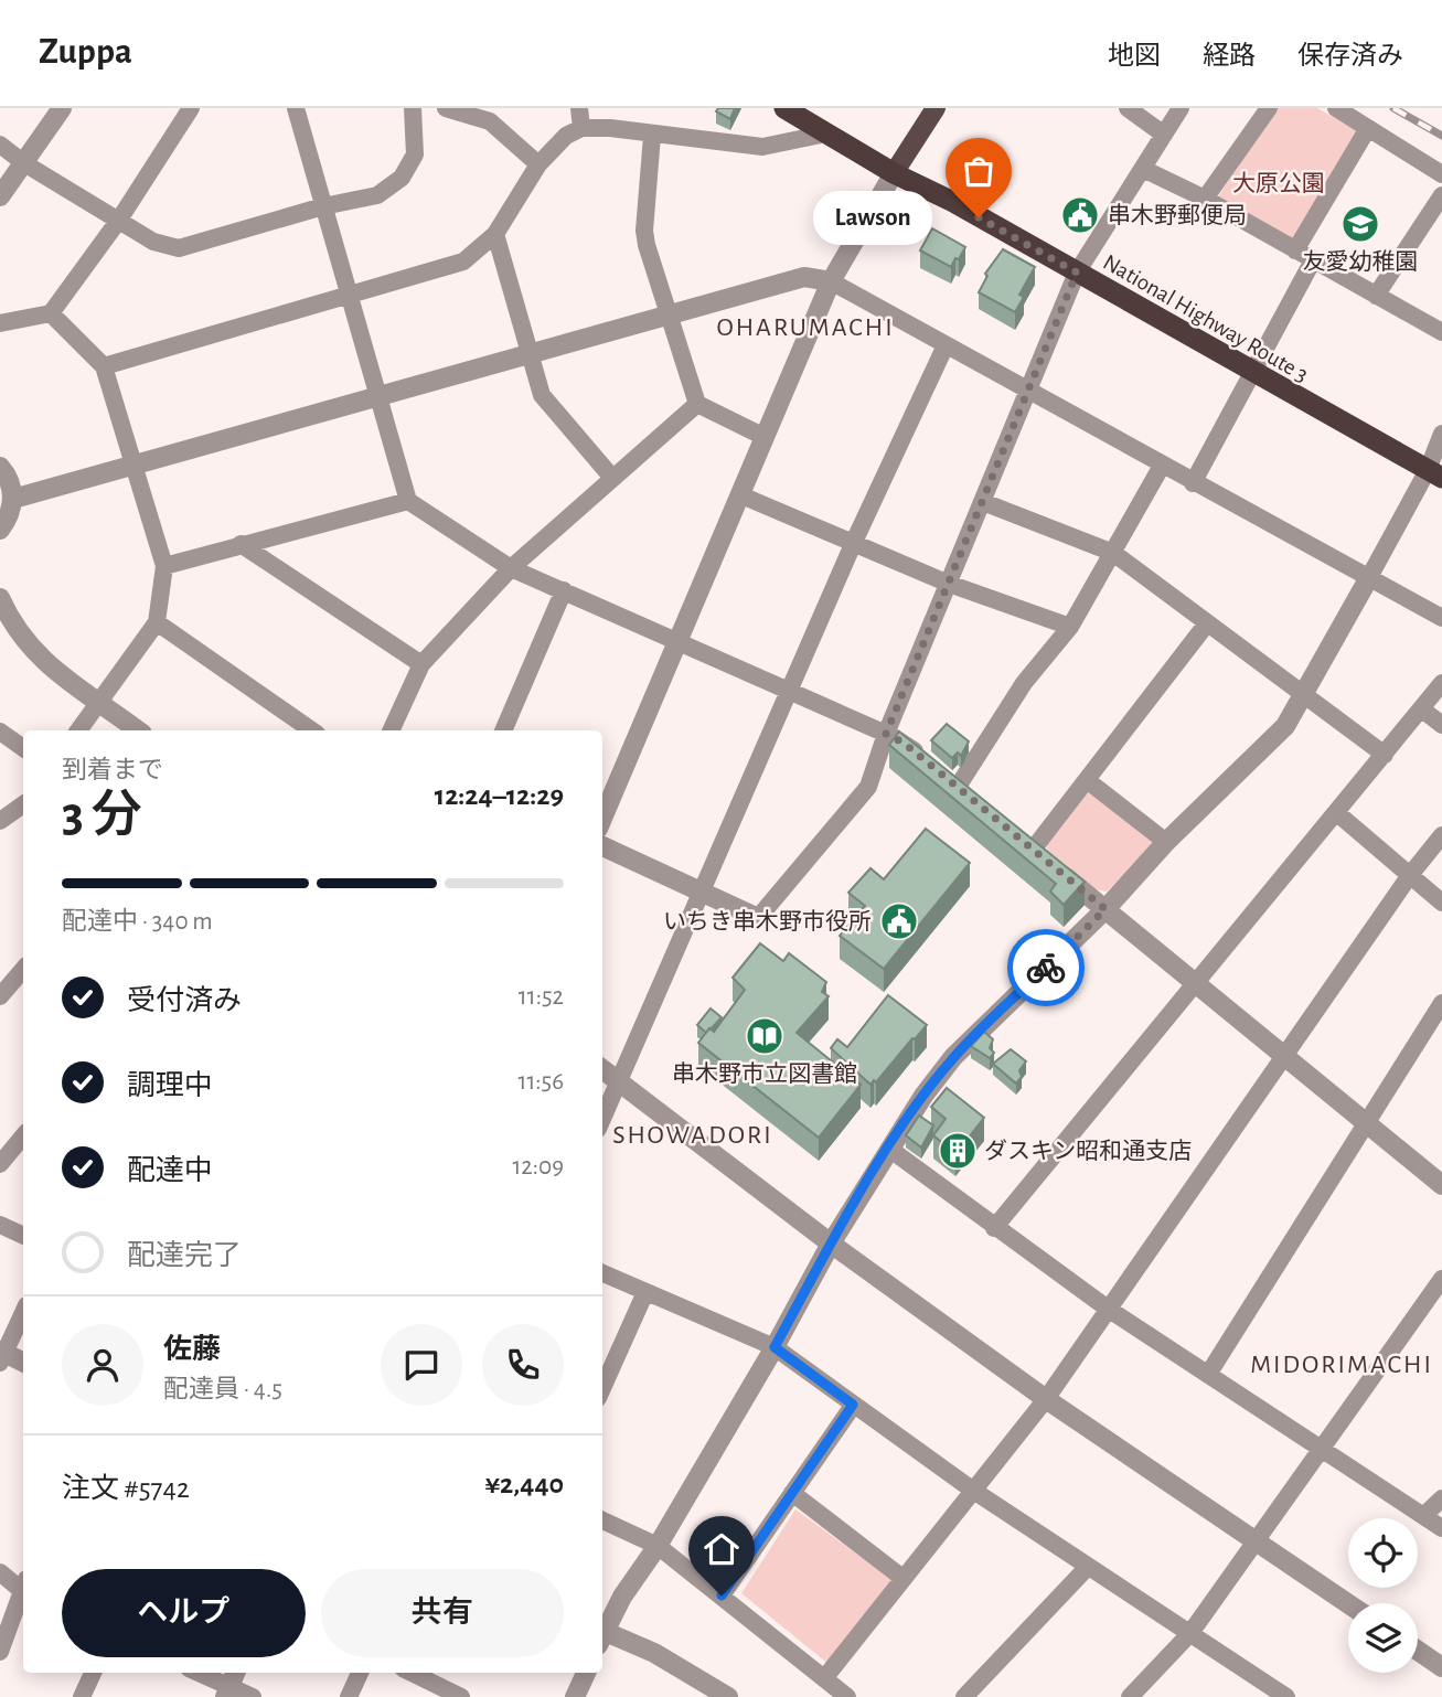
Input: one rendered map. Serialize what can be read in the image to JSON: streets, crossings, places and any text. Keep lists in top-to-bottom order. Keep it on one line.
{"streets":{"highway":["National Highway Route 3"]},"districts":["OHARUMACHI","SHOWADORI","MIDORIMACHI"],"parks":["大原公園"],"places":{"public building":["串木野郵便局","いちき串木野市役所"],"other":["Lawson"],"school or university":["友愛幼稚園"],"library":["串木野市立図書館"],"building":["ダスキン昭和通支店"]},"page":{"header":"Zuppa","nav":["地図","経路","保存済み"],"bubble":"Lawson","heading":["3 分","到着まで","12:24–12:29"],"panel":["佐藤","配達員 · 4.5","注文 #5742","¥2,440"],"bar":"配達中 · 340 m","list":[["受付済み","11:52"],["調理中","11:56"],["配達中","12:09"],"配達完了"],"buttons":["ヘルプ","共有"]}}
